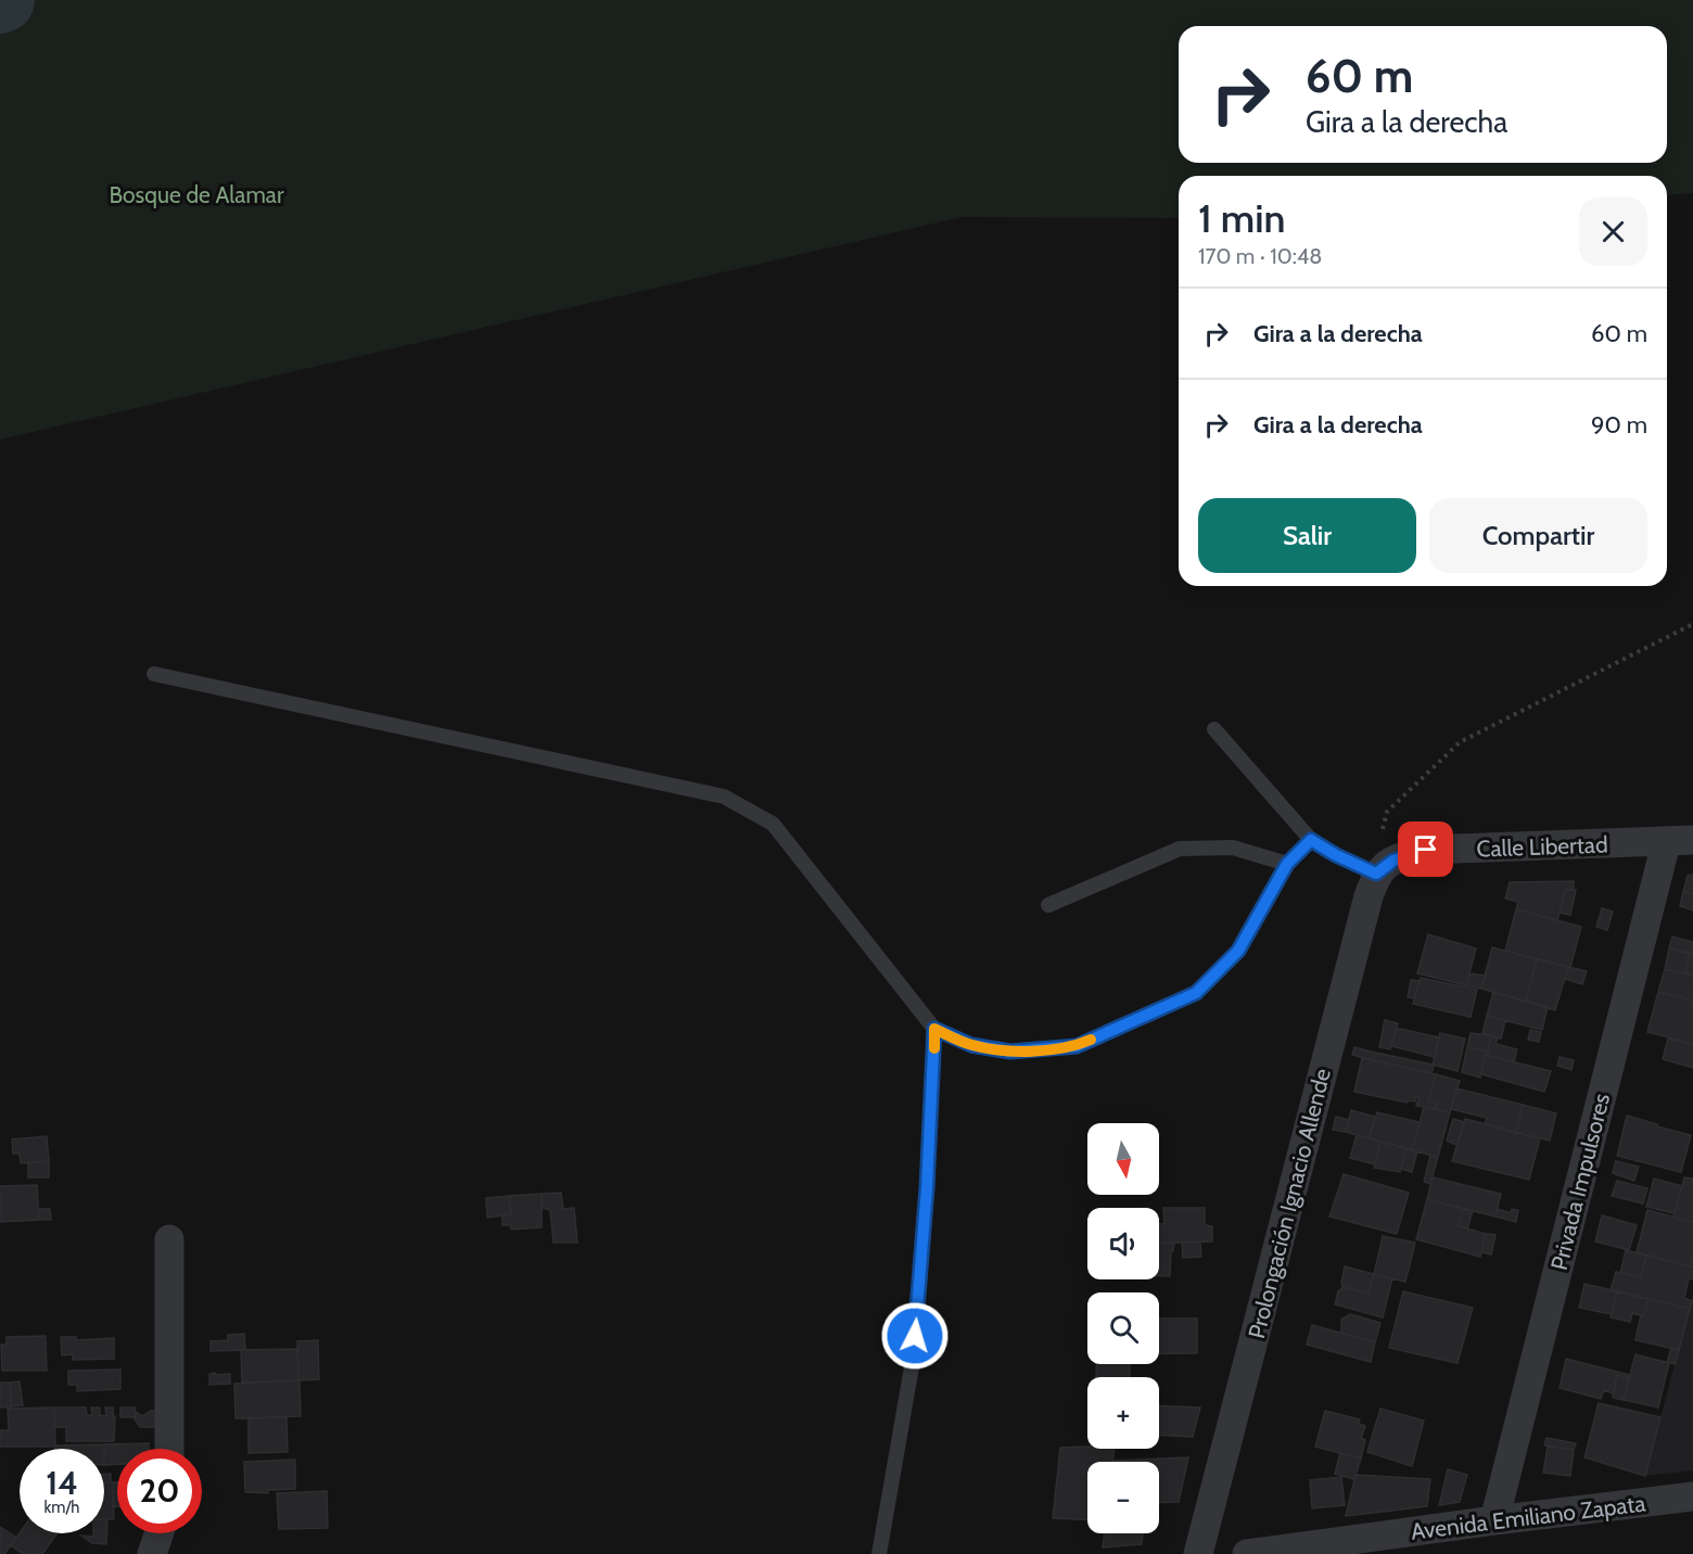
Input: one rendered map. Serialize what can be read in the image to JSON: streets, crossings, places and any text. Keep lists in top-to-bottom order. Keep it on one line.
{"streets":{"street":["Calle Libertad","Privada Impulsores","Prolongación Ignacio Allende","Avenida Emiliano Zapata"]},"crossings":[["Calle Libertad","Privada Impulsores"],["Calle Libertad","Prolongación Ignacio Allende"],["Privada Impulsores","Avenida Emiliano Zapata"]],"parks":["Bosque de Alamar"],"north":"bottom","page":{"turn":["60 m","Gira a la derecha"],"heading":["1 min","170 m · 10:48"],"list":[{"name":"Gira a la derecha","value":"60 m"},{"name":"Gira a la derecha","value":"90 m"}],"buttons":["Salir","Compartir"],"map_buttons":["+","−"],"speed":"14 km/h","limit":"20"}}
